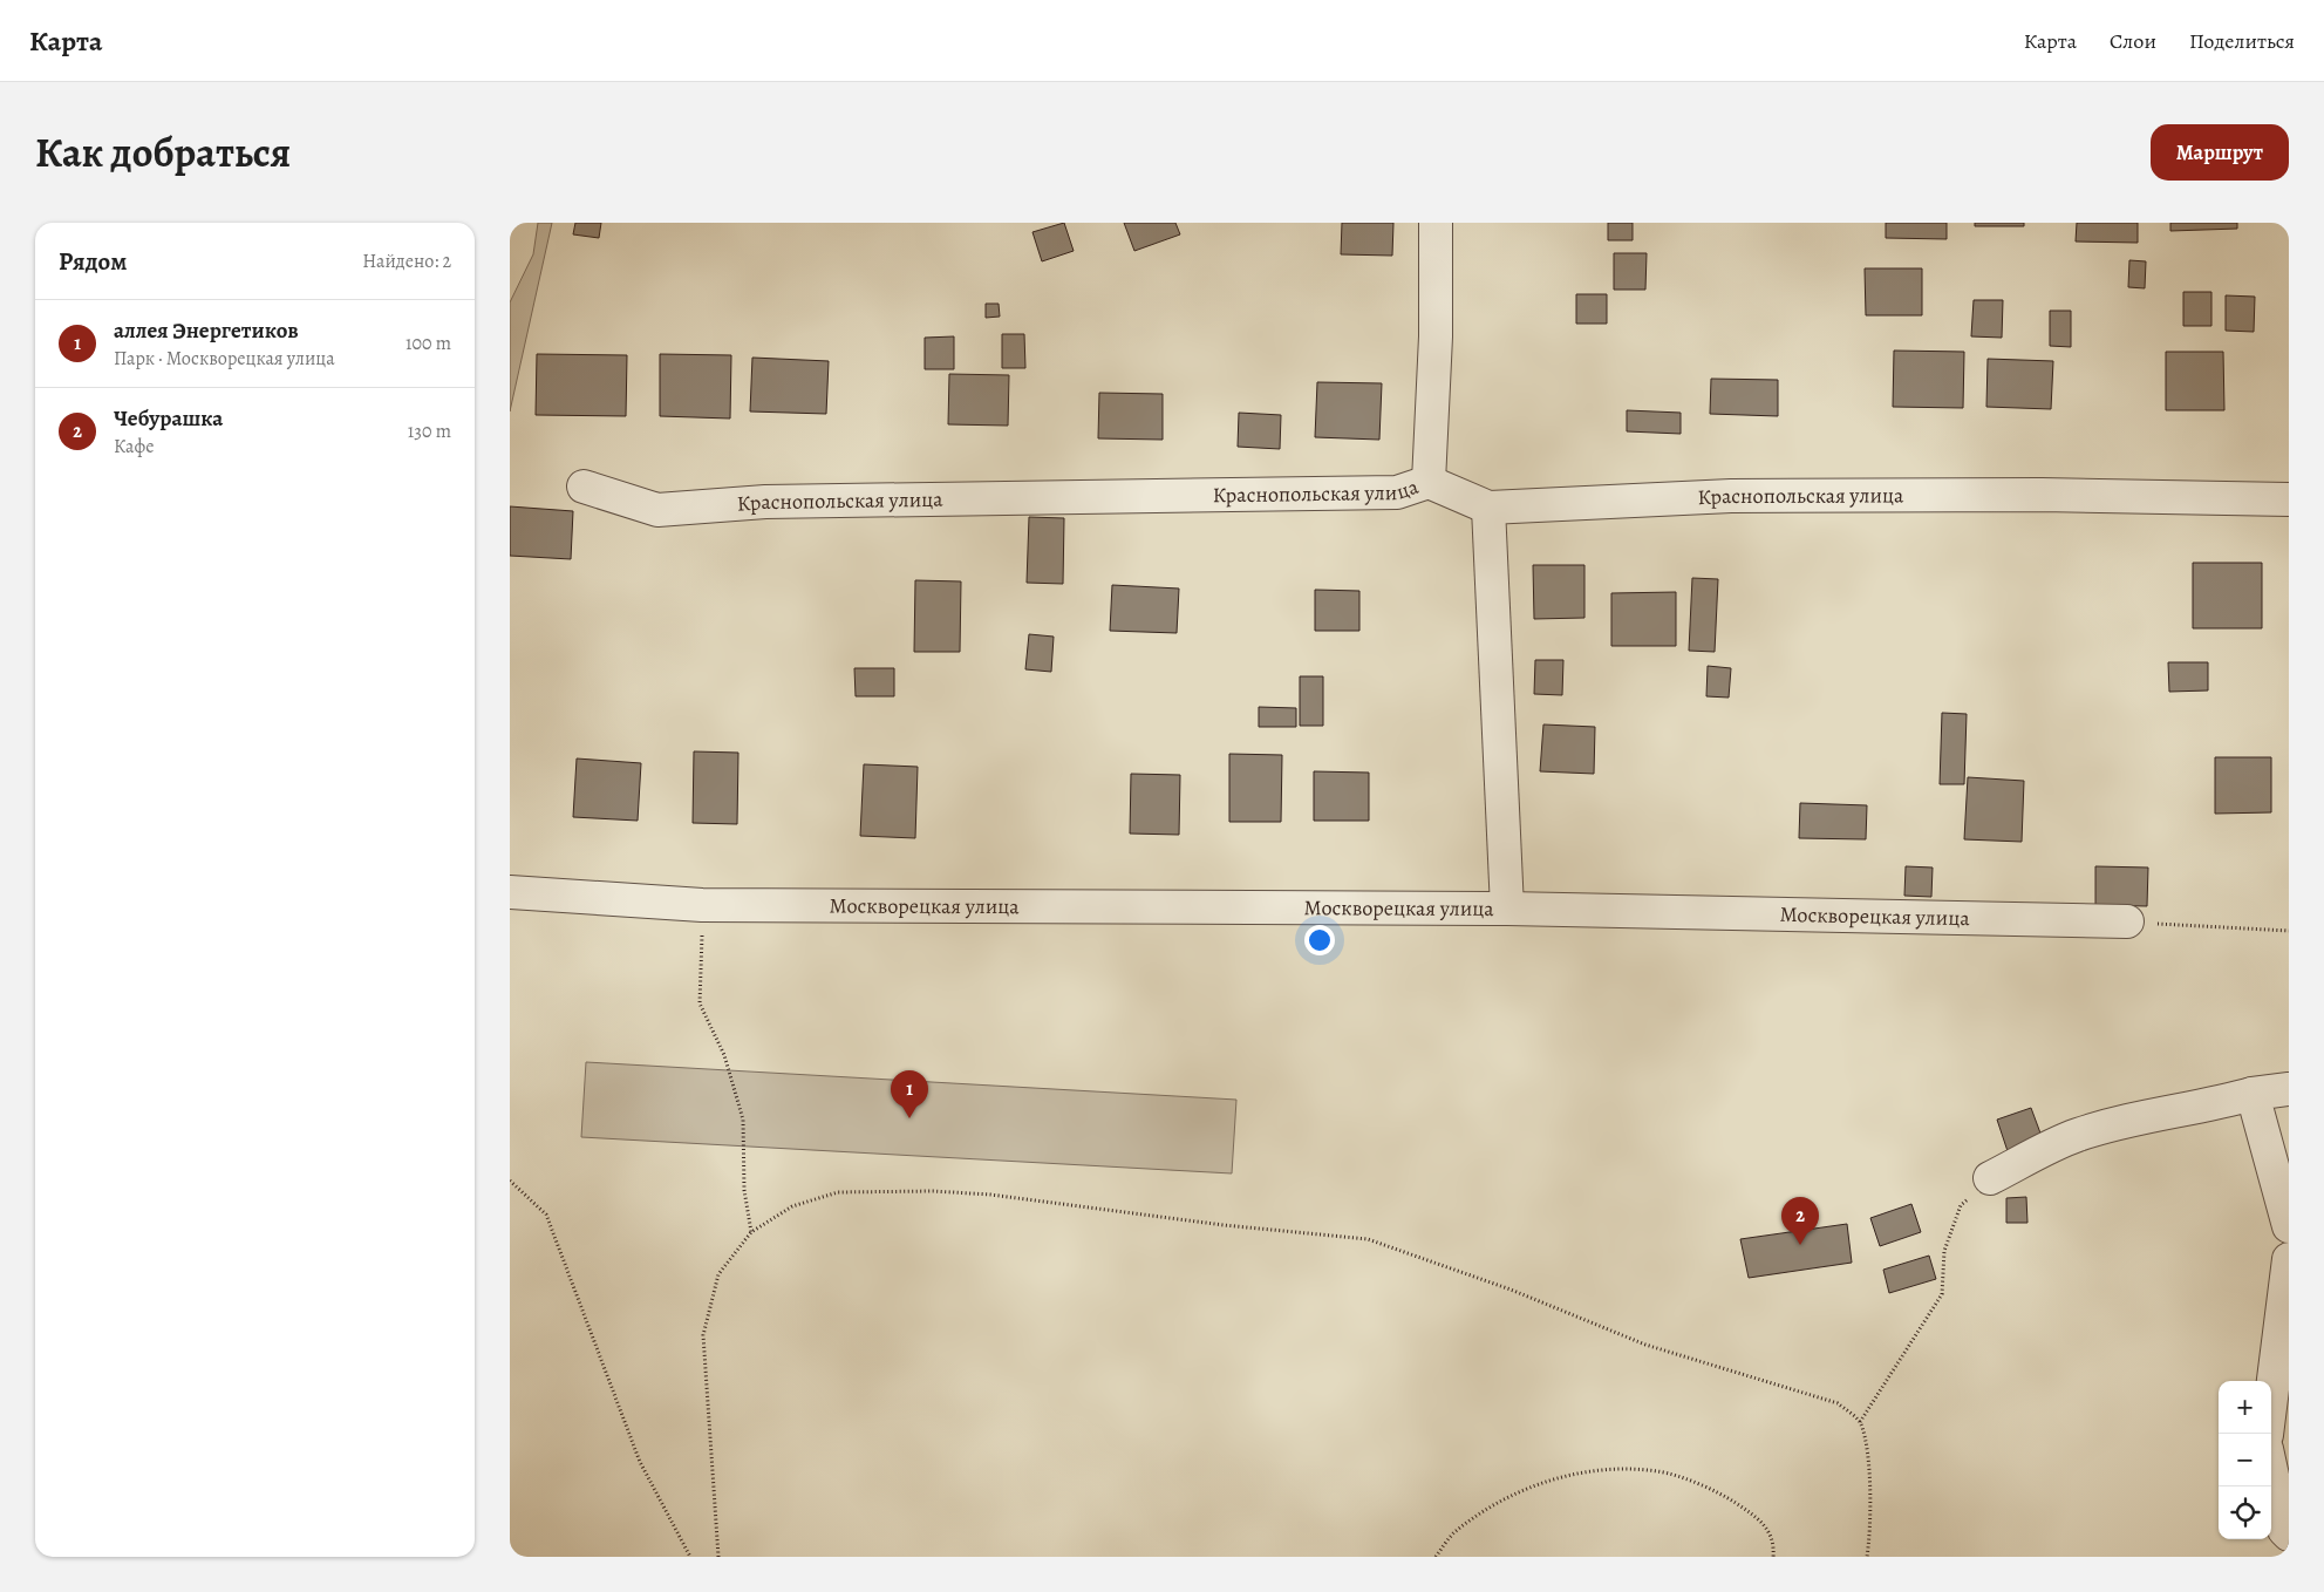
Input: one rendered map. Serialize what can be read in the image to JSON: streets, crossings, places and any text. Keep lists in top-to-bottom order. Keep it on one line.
{"streets":{"street":["Краснопольская улица","Москворецкая улица"]},"page":{"header":"Карта","nav":["Карта","Слои","Поделиться"],"title":"Как добраться","buttons":"Маршрут","heading":["Рядом","Найдено: 2"],"list":[{"mark":"1","name":"аллея Энергетиков","note":"Парк · Москворецкая улица","value":"100 m"},{"mark":"2","name":"Чебурашка","note":"Кафе","value":"130 m"}],"pins":["1","2"],"map_buttons":["+","−"]}}
